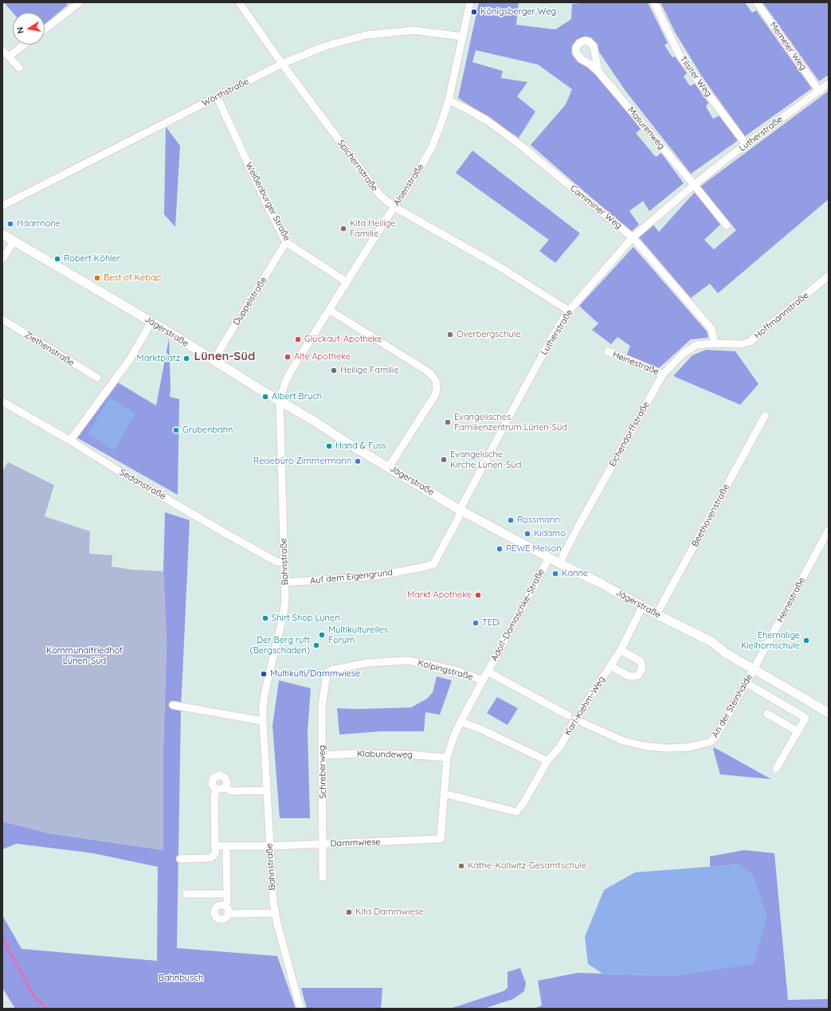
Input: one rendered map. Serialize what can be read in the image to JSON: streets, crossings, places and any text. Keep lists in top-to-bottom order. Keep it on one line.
{"streets":{"street":["Memeler Weg","Tilsiter Weg","Wörthstraße","Masurenweg","Lutherstraße","Spichernstraße","Alsenstraße","Weißenburger Straße","Camminer Weg","Düppelstraße","Hoffmannstraße","Jägerstraße","Ziethenstraße","Heinestraße","Eichendorffstraße","Sedanstraße","Beethovenstraße","Bahnstraße","Auf dem Eigengrund","Adolf-Damaschke-Straße","Kolpingstraße","Karl-Kiehm-Weg","An der Steinhalde","Klabundeweg","Schreberweg","Dammwiese"]},"crossings":[["Memeler Weg","Lutherstraße"],["Tilsiter Weg","Lutherstraße"],["Wörthstraße","Spichernstraße"],["Wörthstraße","Alsenstraße"],["Wörthstraße","Weißenburger Straße"],["Masurenweg","Lutherstraße"],["Lutherstraße","Spichernstraße"],["Lutherstraße","Camminer Weg"],["Lutherstraße","Jägerstraße"],["Lutherstraße","Auf dem Eigengrund"],["Spichernstraße","Alsenstraße"],["Alsenstraße","Weißenburger Straße"],["Alsenstraße","Camminer Weg"],["Alsenstraße","Jägerstraße"],["Alsenstraße","Bahnstraße"],["Weißenburger Straße","Düppelstraße"],["Camminer Weg","Eichendorffstraße"],["Düppelstraße","Jägerstraße"],["Hoffmannstraße","Eichendorffstraße"],["Jägerstraße","Heinestraße"],["Jägerstraße","Eichendorffstraße"],["Jägerstraße","Beethovenstraße"],["Jägerstraße","Bahnstraße"],["Jägerstraße","Auf dem Eigengrund"],["Jägerstraße","Adolf-Damaschke-Straße"],["Jägerstraße","Karl-Kiehm-Weg"],["Jägerstraße","An der Steinhalde"],["Heinestraße","Eichendorffstraße"],["Heinestraße","An der Steinhalde"],["Sedanstraße","Bahnstraße"],["Bahnstraße","Auf dem Eigengrund"],["Bahnstraße","Dammwiese"],["Adolf-Damaschke-Straße","Kolpingstraße"],["Adolf-Damaschke-Straße","Klabundeweg"],["Adolf-Damaschke-Straße","Dammwiese"],["Kolpingstraße","Schreberweg"],["Klabundeweg","Schreberweg"],["Schreberweg","Dammwiese"]],"districts":["Lünen-Süd"],"parks":["Kommunalfriedhof Lünen-Süd","Bahnbusch"],"places":["Königsberger Weg","Haarmone","Kita Heilige Familie","Robert Köhler","Best of Kebap","Overbergschule","Glückauf-Apotheke","Alte Apotheke","Marktplatz","Heilige Familie","Albert Bruch","Evangelisches Familienzentrum Lünen-Süd","Grubenbahn","Hand & Fuss","Evangelische Kirche Lünen-Süd","Reisebüro Zimmermann","Rossmann","Kidamo","REWE Melson","Kanne","Markt Apotheke","Shirt Shop Lünen","TEDi","Multikulturelles Forum","Ehemalige Kielhornschule","Der Berg ruft (Bergschaden)","Multikulti/Dammwiese","Käthe-Kollwitz-Gesamtschule","Kita Dammwiese"],"north":"left"}
